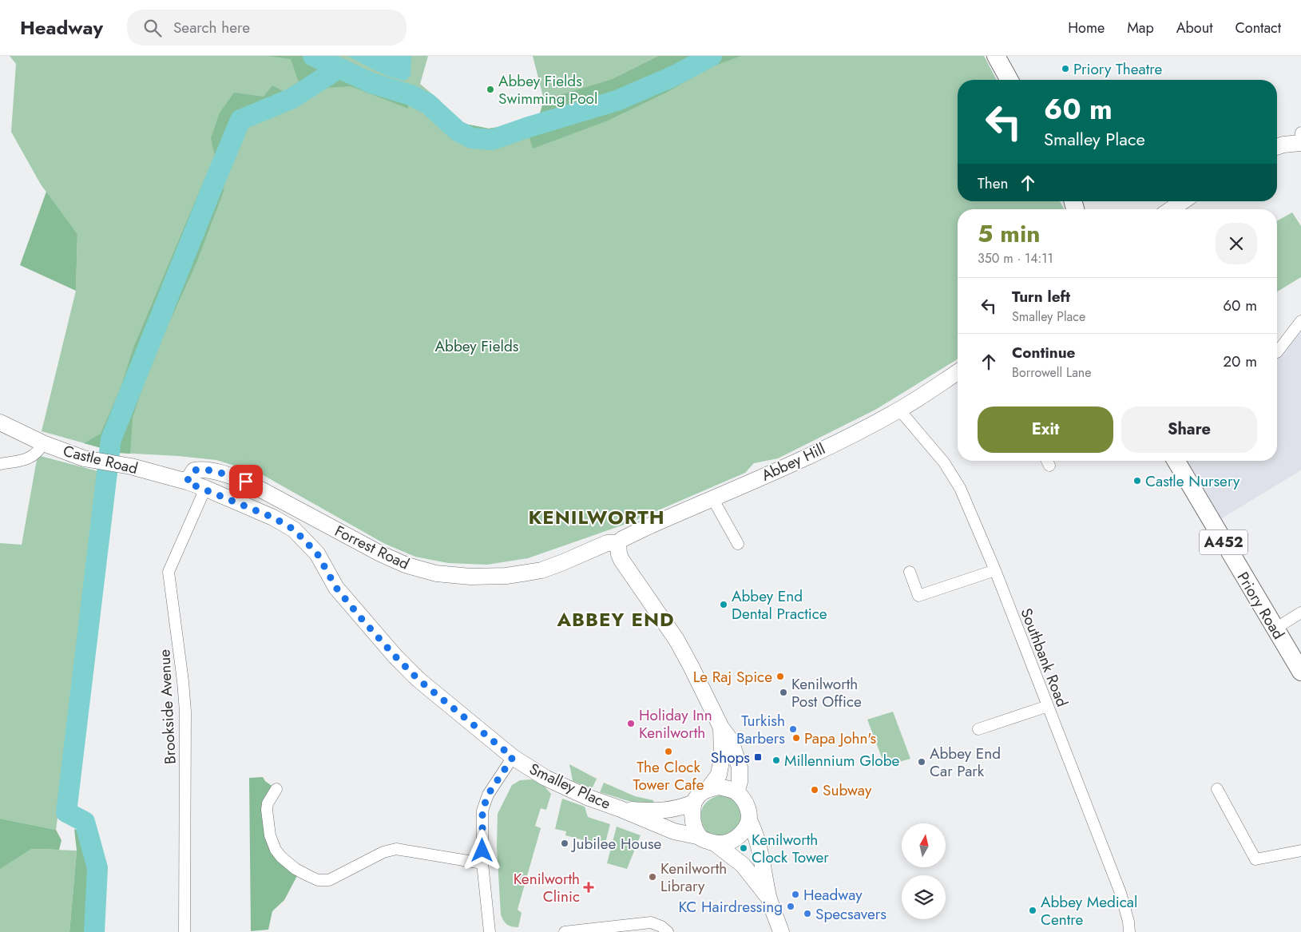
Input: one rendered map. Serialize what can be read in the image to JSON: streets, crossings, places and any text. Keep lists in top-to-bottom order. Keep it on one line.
{"streets":{"main road":["Castle Road","Abbey Hill","A452","Forrest Road","Priory Road","Smalley Place"],"street":["Southbank Road","Brookside Avenue"]},"crossings":[["Castle Road","Forrest Road"],["Castle Road","Brookside Avenue"],["Castle Road","Smalley Place"],["Abbey Hill","Forrest Road"],["Abbey Hill","Southbank Road"],["Brookside Avenue","Smalley Place"]],"districts":["KENILWORTH","ABBEY END"],"parks":["Abbey Fields"],"places":{"other":["Priory Theatre","Abbey Fields Swimming Pool","Castle Nursery","Abbey End Dental Practice","Le Raj Spice","Kenilworth Post Office","Holiday Inn Kenilworth","Turkish Barbers","Papa John's","The Clock Tower Cafe","Millennium Globe","Abbey End Car Park","Subway","Jubilee House","Kenilworth Clock Tower","Kenilworth Library","Headway","KC Hairdressing","Abbey Medical Centre","Specsavers"],"transit":["Shops"],"health":["Kenilworth Clinic"]},"north":"top","page":{"header":"Headway","search":"Search here","nav":["Home","Map","About","Contact"],"turn":["60 m","Smalley Place"],"then":"Then","heading":["5 min","350 m · 14:11"],"list":[{"name":"Turn left","note":"Smalley Place","value":"60 m"},{"name":"Continue","note":"Borrowell Lane","value":"20 m"}],"buttons":["Exit","Share"]}}
